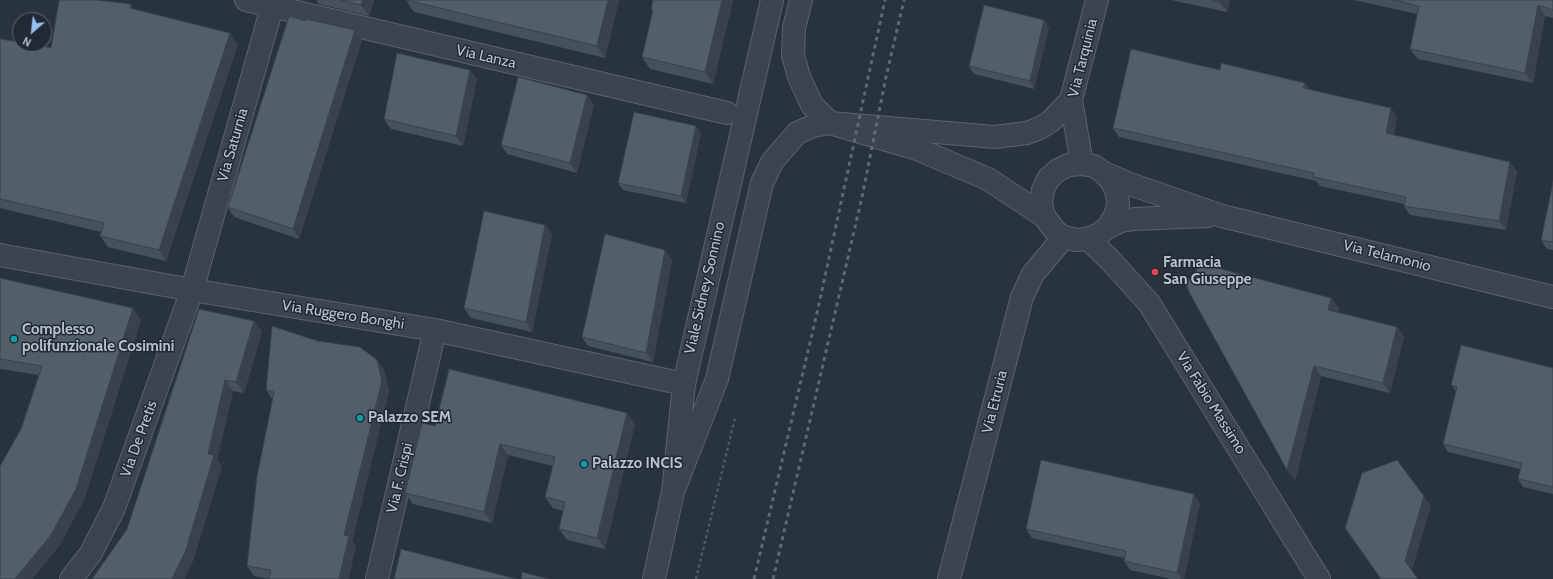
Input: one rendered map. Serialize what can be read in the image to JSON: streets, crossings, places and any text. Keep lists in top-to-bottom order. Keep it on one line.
{"streets":{"street":["Via Lanza","Via Tarquinia","Via Saturnia","Via Telamonio","Viale Sidney Sonnino","Via Ruggero Bonghi","Via Etruria","Via Fabio Massimo","Via De Pretis","Via F. Crispi"]},"crossings":[["Via Lanza","Via Saturnia"],["Via Tarquinia","Via Telamonio"],["Via Tarquinia","Via Etruria"],["Via Tarquinia","Via Fabio Massimo"],["Via Saturnia","Via Ruggero Bonghi"],["Via Saturnia","Via De Pretis"],["Via Telamonio","Via Etruria"],["Via Telamonio","Via Fabio Massimo"],["Viale Sidney Sonnino","Via Ruggero Bonghi"],["Via Ruggero Bonghi","Via De Pretis"],["Via Ruggero Bonghi","Via F. Crispi"],["Via Etruria","Via Fabio Massimo"]],"places":["Farmacia San Giuseppe","Complesso polifunzionale Cosimini","Palazzo SEM","Palazzo INCIS"],"north":"bottom left"}
